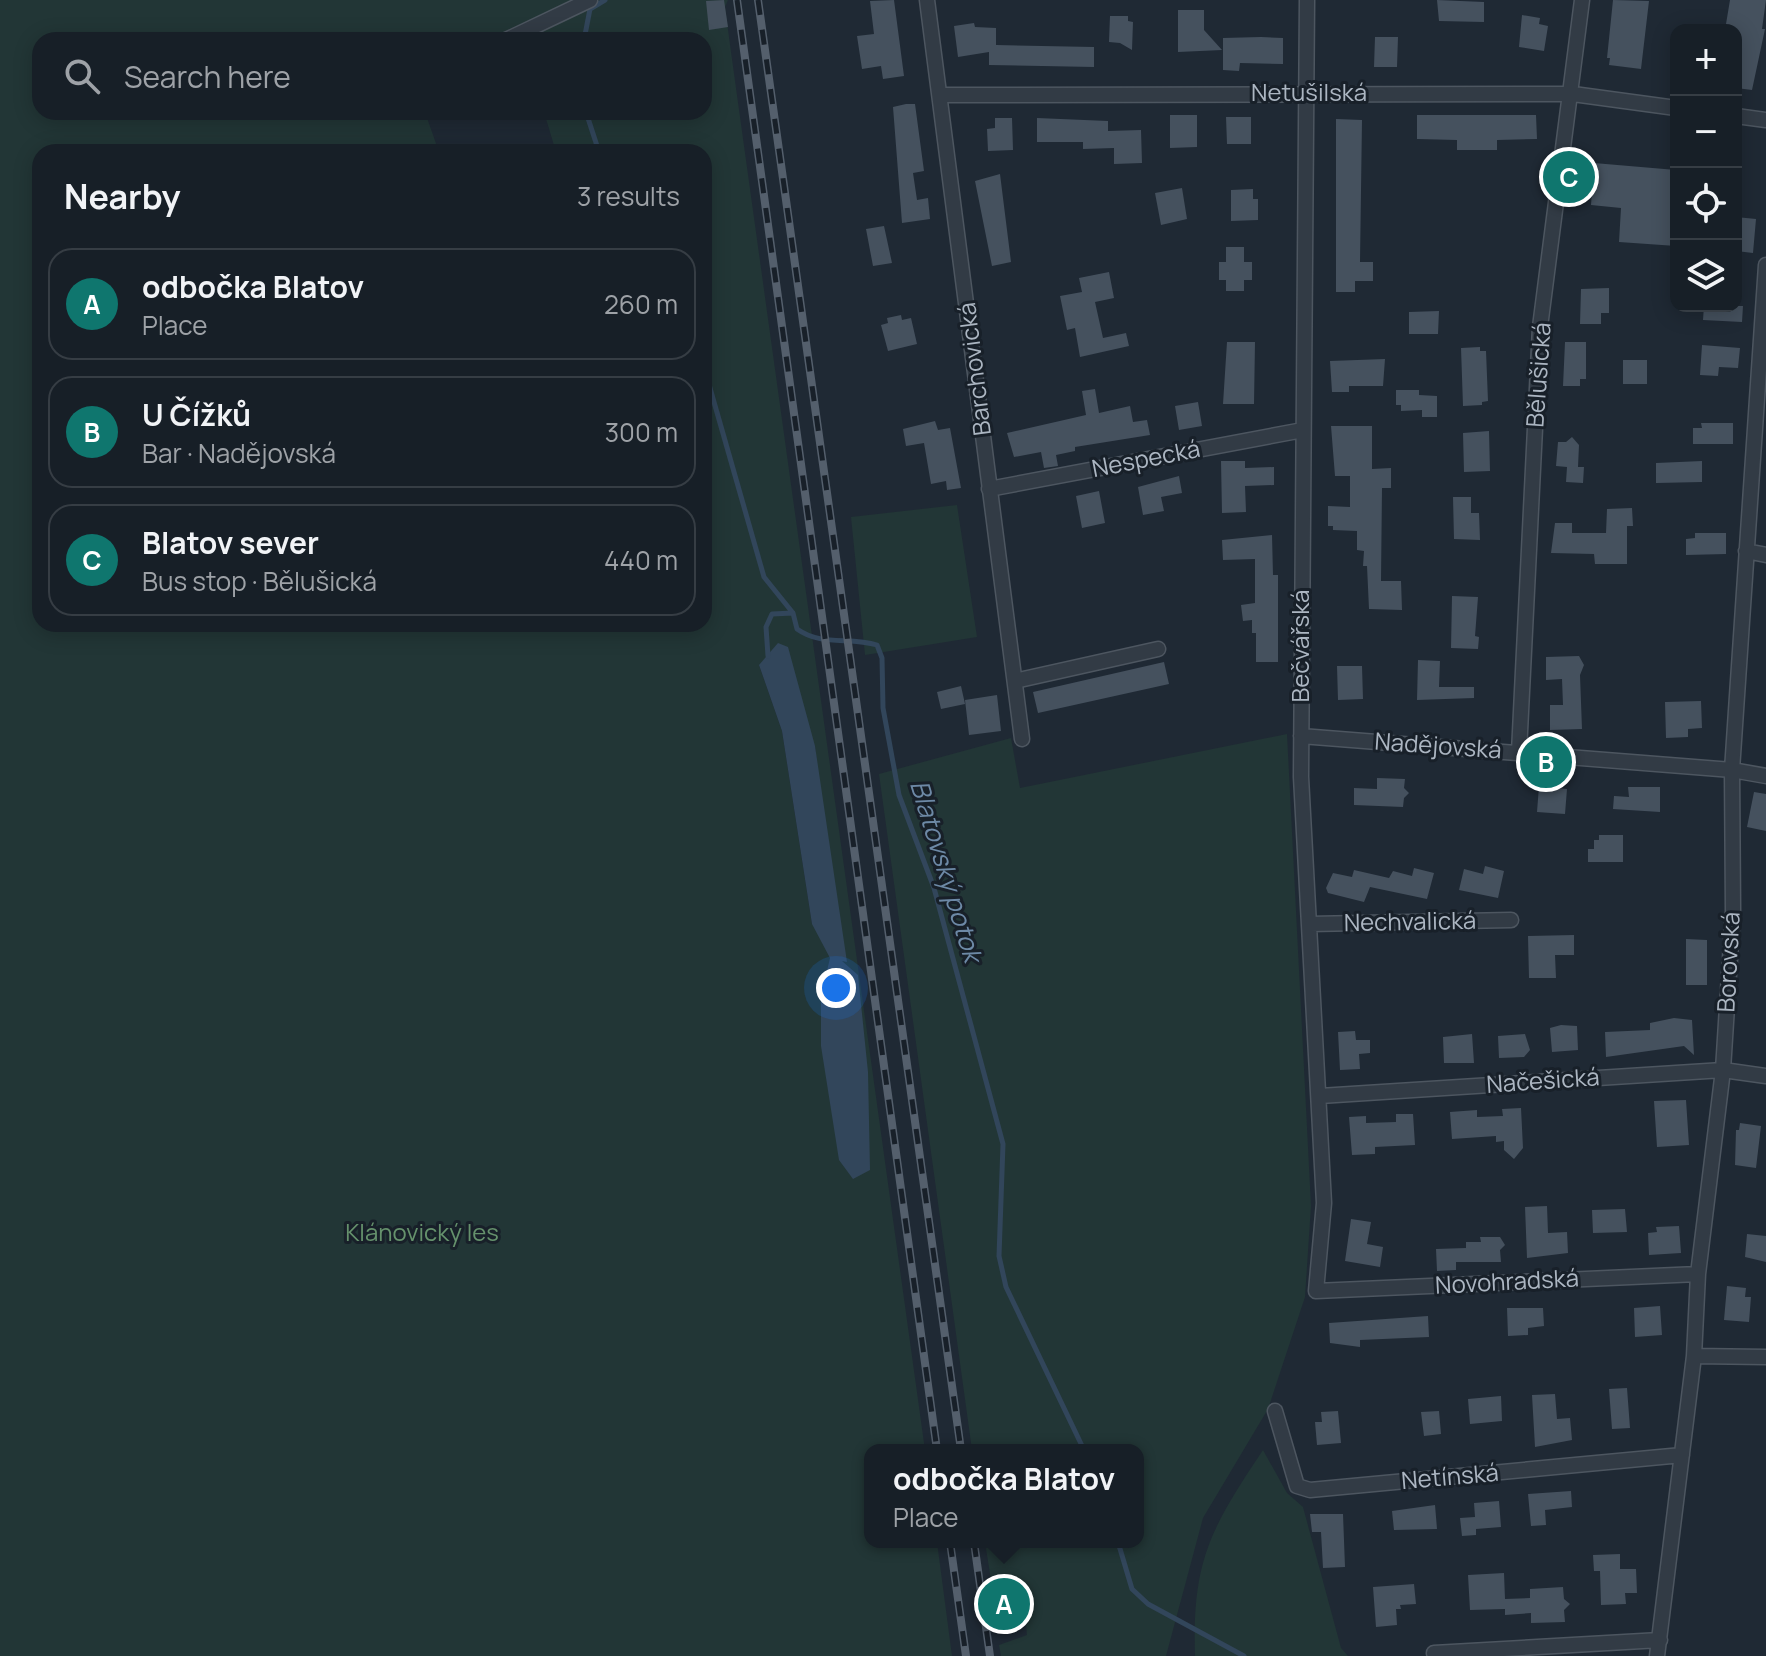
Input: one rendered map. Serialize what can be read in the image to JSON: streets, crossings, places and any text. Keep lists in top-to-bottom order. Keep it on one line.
{"streets":{"street":["Netušilská","Barchovická","Bělušická","Nespecká","Bečvářská","Nadějovská","Nechvalická","Borovská","Načešická","Novohradská","Netínská"]},"crossings":[["Netušilská","Barchovická"],["Netušilská","Bělušická"],["Netušilská","Bečvářská"],["Barchovická","Nespecká"],["Bělušická","Nadějovská"],["Nespecká","Bečvářská"],["Bečvářská","Nadějovská"],["Bečvářská","Nechvalická"],["Bečvářská","Načešická"],["Bečvářská","Novohradská"],["Nadějovská","Borovská"],["Borovská","Načešická"],["Borovská","Novohradská"],["Borovská","Netínská"]],"water":["Blatovský potok"],"parks":["Klánovický les"],"page":{"map_buttons":["+","−"],"search":"Search here","heading":["Nearby","3 results"],"pins":["C","B","A"],"list":[{"mark":"A","name":"odbočka Blatov","note":"Place","value":"260 m"},{"mark":"B","name":"U Čížků","note":"Bar · Nadějovská","value":"300 m"},{"mark":"C","name":"Blatov sever","note":"Bus stop · Bělušická","value":"440 m"}],"popup":["odbočka Blatov","Place"]}}
